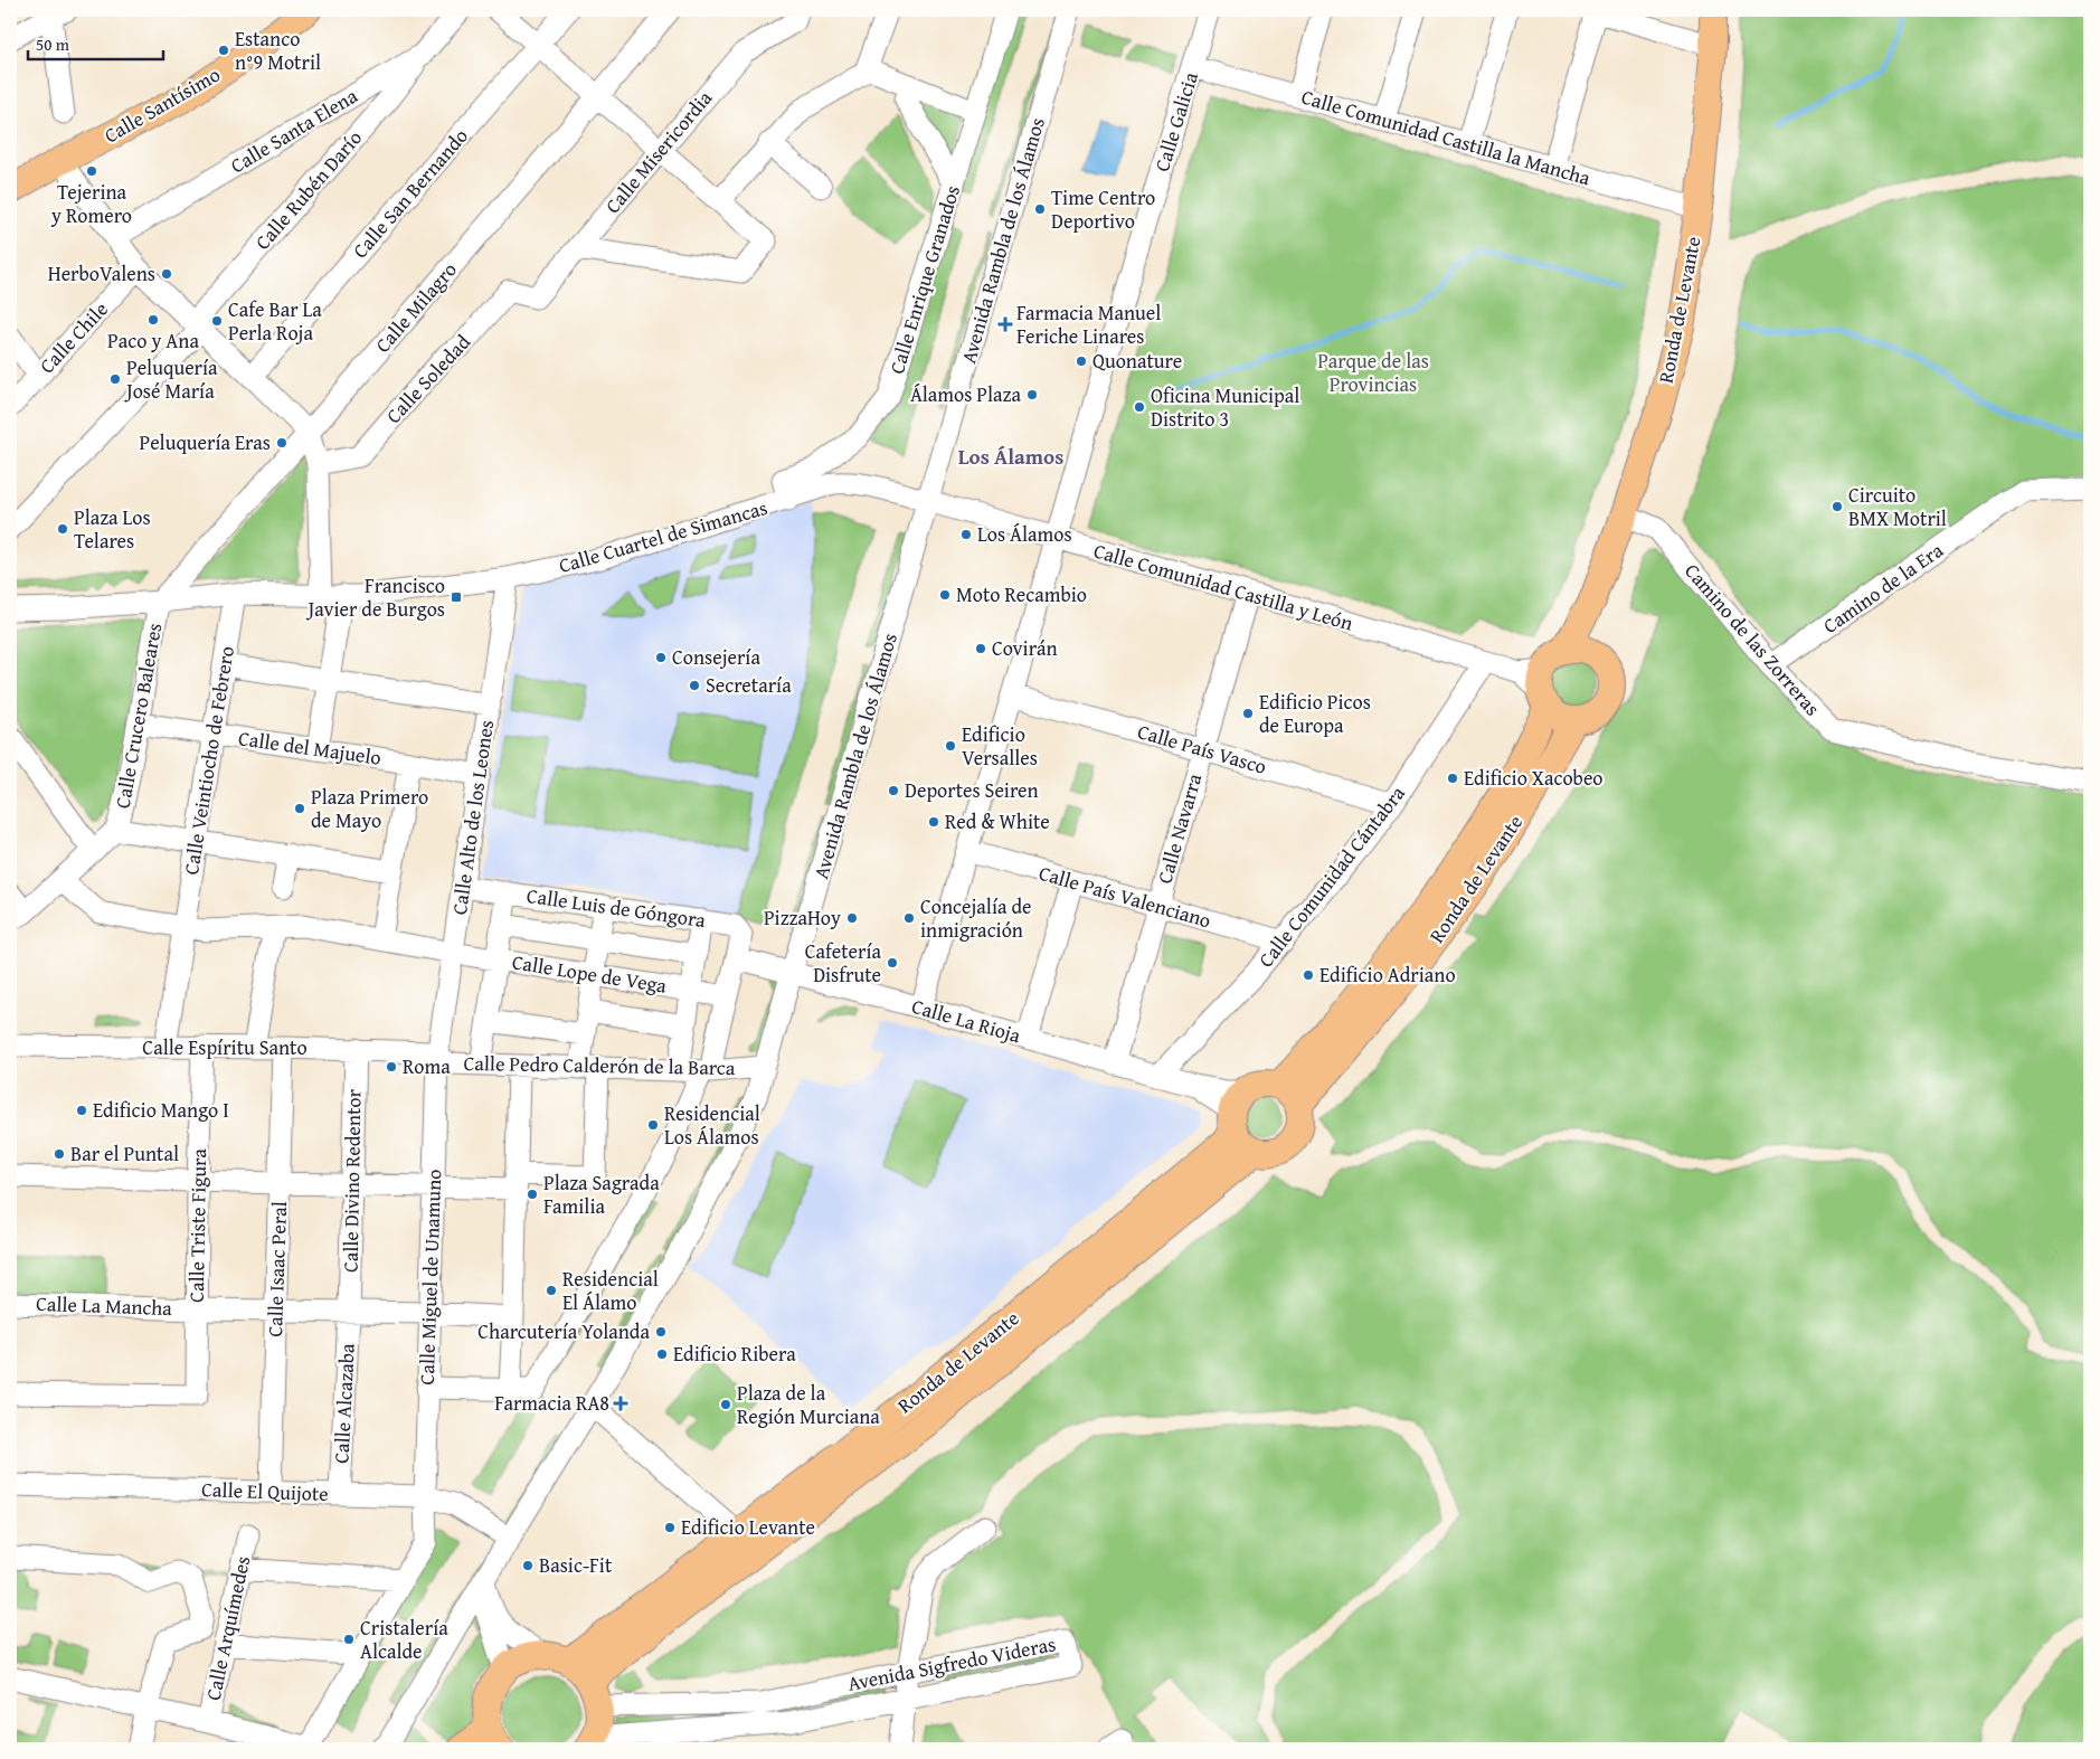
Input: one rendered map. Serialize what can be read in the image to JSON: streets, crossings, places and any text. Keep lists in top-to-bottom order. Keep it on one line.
{"streets":{"main road":["Calle Santísimo","Ronda de Levante"],"street":["Calle Galicia","Calle Santa Elena","Calle Comunidad Castilla la Mancha","Calle Misericordia","Calle Rubén Darío","Calle San Bernando","Avenida Rambla de los Álamos","Calle Enrique Granados","Calle Milagro","Calle Chile","Calle Soledad","Calle Cuartel de Simancas","Calle Comunidad Castilla y León","Camino de la Era","Camino de las Zorreras","Calle Crucero Baleares","Calle del Majuelo","Calle País Vasco","Calle Veintiocho de Febrero","Calle Alto de los Leones","Calle Navarra","Calle Comunidad Cántabra","Calle País Valenciano","Calle Luis de Góngora","Calle Lope de Vega","Calle La Rioja","Calle Espíritu Santo","Calle Pedro Calderón de la Barca","Calle Divino Redentor","Calle Triste Figura","Calle Isaac Peral","Calle Miguel de Unamuno","Calle La Mancha","Calle Alcazaba","Calle El Quijote","Calle Arquímedes","Avenida Sigfredo Videras"]},"crossings":[["Calle Galicia","Calle Comunidad Castilla la Mancha"],["Calle Galicia","Calle Comunidad Castilla y León"],["Calle Galicia","Calle País Vasco"],["Calle Galicia","Calle País Valenciano"],["Calle Galicia","Calle La Rioja"],["Calle Santa Elena","Calle Rubén Darío"],["Calle Comunidad Castilla la Mancha","Ronda de Levante"],["Calle Misericordia","Calle Soledad"],["Avenida Rambla de los Álamos","Calle Cuartel de Simancas"],["Avenida Rambla de los Álamos","Calle Comunidad Castilla y León"],["Avenida Rambla de los Álamos","Calle La Rioja"],["Avenida Rambla de los Álamos","Calle Pedro Calderón de la Barca"],["Avenida Rambla de los Álamos","Calle El Quijote"],["Calle Enrique Granados","Calle Cuartel de Simancas"],["Calle Milagro","Calle Cuartel de Simancas"],["Calle Milagro","Calle Crucero Baleares"],["Ronda de Levante","Calle Comunidad Castilla y León"],["Ronda de Levante","Camino de las Zorreras"],["Ronda de Levante","Calle La Rioja"],["Ronda de Levante","Avenida Sigfredo Videras"],["Calle Cuartel de Simancas","Calle Comunidad Castilla y León"],["Calle Cuartel de Simancas","Calle Crucero Baleares"],["Calle Cuartel de Simancas","Calle Veintiocho de Febrero"],["Calle Cuartel de Simancas","Calle Alto de los Leones"],["Calle Comunidad Castilla y León","Calle Navarra"],["Calle Comunidad Castilla y León","Calle Comunidad Cántabra"],["Camino de la Era","Camino de las Zorreras"],["Calle Crucero Baleares","Calle del Majuelo"],["Calle Crucero Baleares","Calle Lope de Vega"],["Calle del Majuelo","Calle Veintiocho de Febrero"],["Calle del Majuelo","Calle Alto de los Leones"],["Calle País Vasco","Calle Navarra"],["Calle País Vasco","Calle Comunidad Cántabra"],["Calle Veintiocho de Febrero","Calle Lope de Vega"],["Calle Veintiocho de Febrero","Calle Espíritu Santo"],["Calle Alto de los Leones","Calle Luis de Góngora"],["Calle Alto de los Leones","Calle Lope de Vega"],["Calle Alto de los Leones","Calle Espíritu Santo"],["Calle Alto de los Leones","Calle Pedro Calderón de la Barca"],["Calle Alto de los Leones","Calle Miguel de Unamuno"],["Calle Navarra","Calle País Valenciano"],["Calle Navarra","Calle La Rioja"],["Calle Comunidad Cántabra","Calle País Valenciano"],["Calle Comunidad Cántabra","Calle La Rioja"],["Calle Luis de Góngora","Calle La Rioja"],["Calle Espíritu Santo","Calle Pedro Calderón de la Barca"],["Calle Espíritu Santo","Calle Divino Redentor"],["Calle Espíritu Santo","Calle Triste Figura"],["Calle Espíritu Santo","Calle Isaac Peral"],["Calle Espíritu Santo","Calle Miguel de Unamuno"],["Calle Pedro Calderón de la Barca","Calle Miguel de Unamuno"],["Calle Divino Redentor","Calle La Mancha"],["Calle Divino Redentor","Calle Alcazaba"],["Calle Triste Figura","Calle La Mancha"],["Calle Isaac Peral","Calle La Mancha"],["Calle Isaac Peral","Calle El Quijote"],["Calle Miguel de Unamuno","Calle La Mancha"],["Calle Miguel de Unamuno","Calle El Quijote"],["Calle La Mancha","Calle Alcazaba"],["Calle Alcazaba","Calle El Quijote"]],"districts":["Los Álamos"],"parks":["Parque de las Provincias"],"places":{"other":["Estanco n°9 Motril","Tejerina y Romero","Time Centro Deportivo","HerboValens","Paco y Ana","Cafe Bar La Perla Roja","Quonature","Peluquería José María","Álamos Plaza","Oficina Municipal Distrito 3","Peluquería Eras","Circuito BMX Motril","Plaza Los Telares","Los Álamos","Moto Recambio","Covirán","Consejería","Secretaría","Edificio Picos de Europa","Edificio Versalles","Edificio Xacobeo","Deportes Seiren","Plaza Primero de Mayo","Red & White","PizzaHoy","Concejalía de inmigración","Cafetería Disfrute","Edificio Adriano","Roma","Edificio Mango I","Residencial Los Álamos","Bar el Puntal","Plaza Sagrada Familia","Residencial El Álamo","Charcutería Yolanda","Edificio Ribera","Plaza de la Región Murciana","Edificio Levante","Basic-Fit","Cristalería Alcalde"],"health":["Farmacia Manuel Feriche Linares","Farmacia RA8"],"transit":["Francisco Javier de Burgos"]},"scale_bar":"50 m"}
